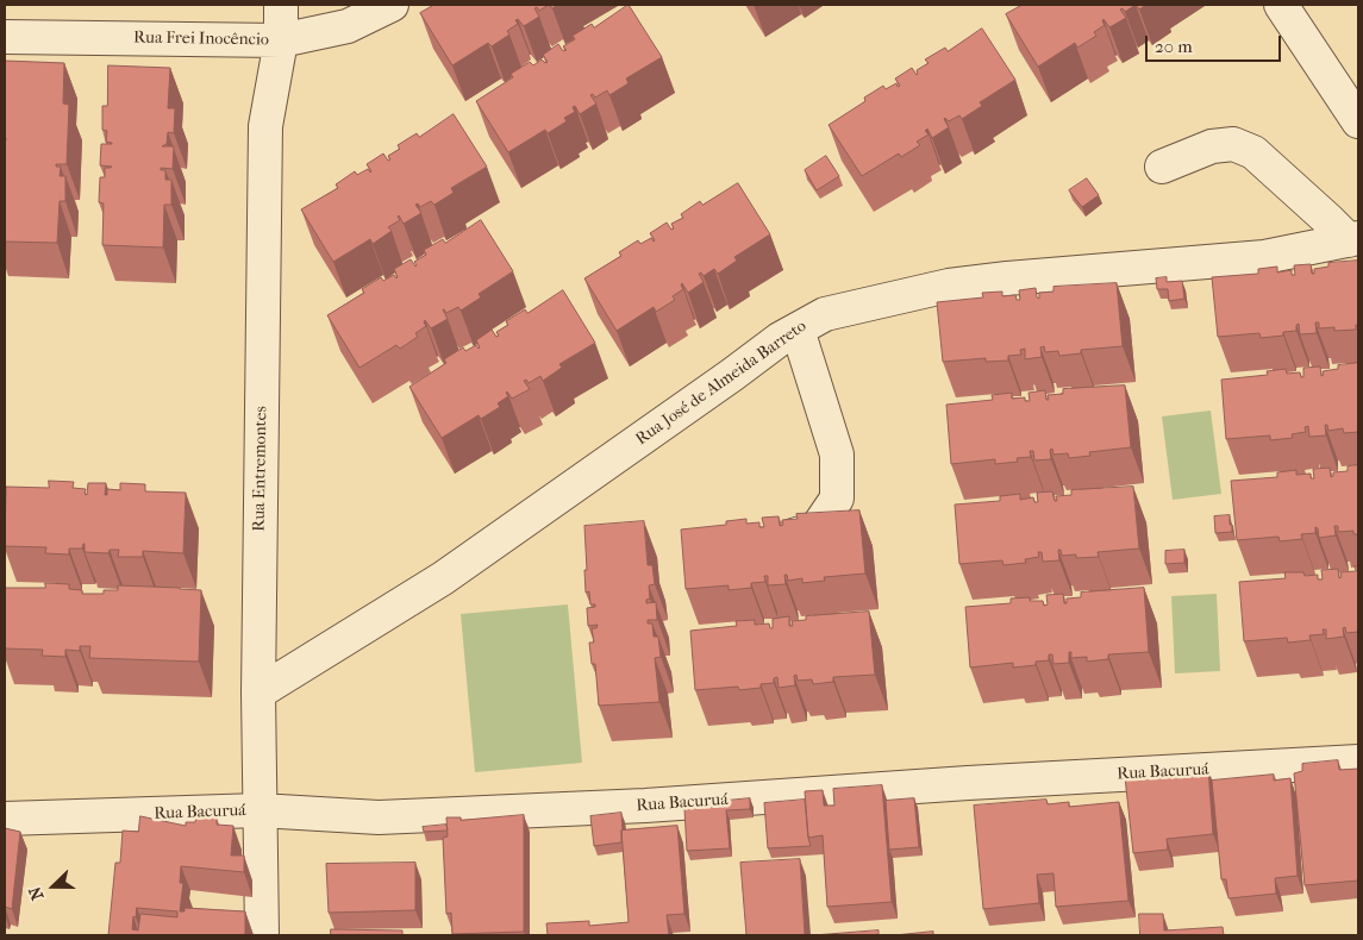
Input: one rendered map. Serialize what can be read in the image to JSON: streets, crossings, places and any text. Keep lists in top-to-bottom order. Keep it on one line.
{"streets":{"street":["Rua Frei Inocêncio","Rua José de Almeida Barreto","Rua Entremontes","Rua Bacuruá"]},"crossings":[["Rua Frei Inocêncio","Rua Entremontes"],["Rua José de Almeida Barreto","Rua Entremontes"],["Rua Entremontes","Rua Bacuruá"]],"scale_bar":"20 m","north":"left"}
